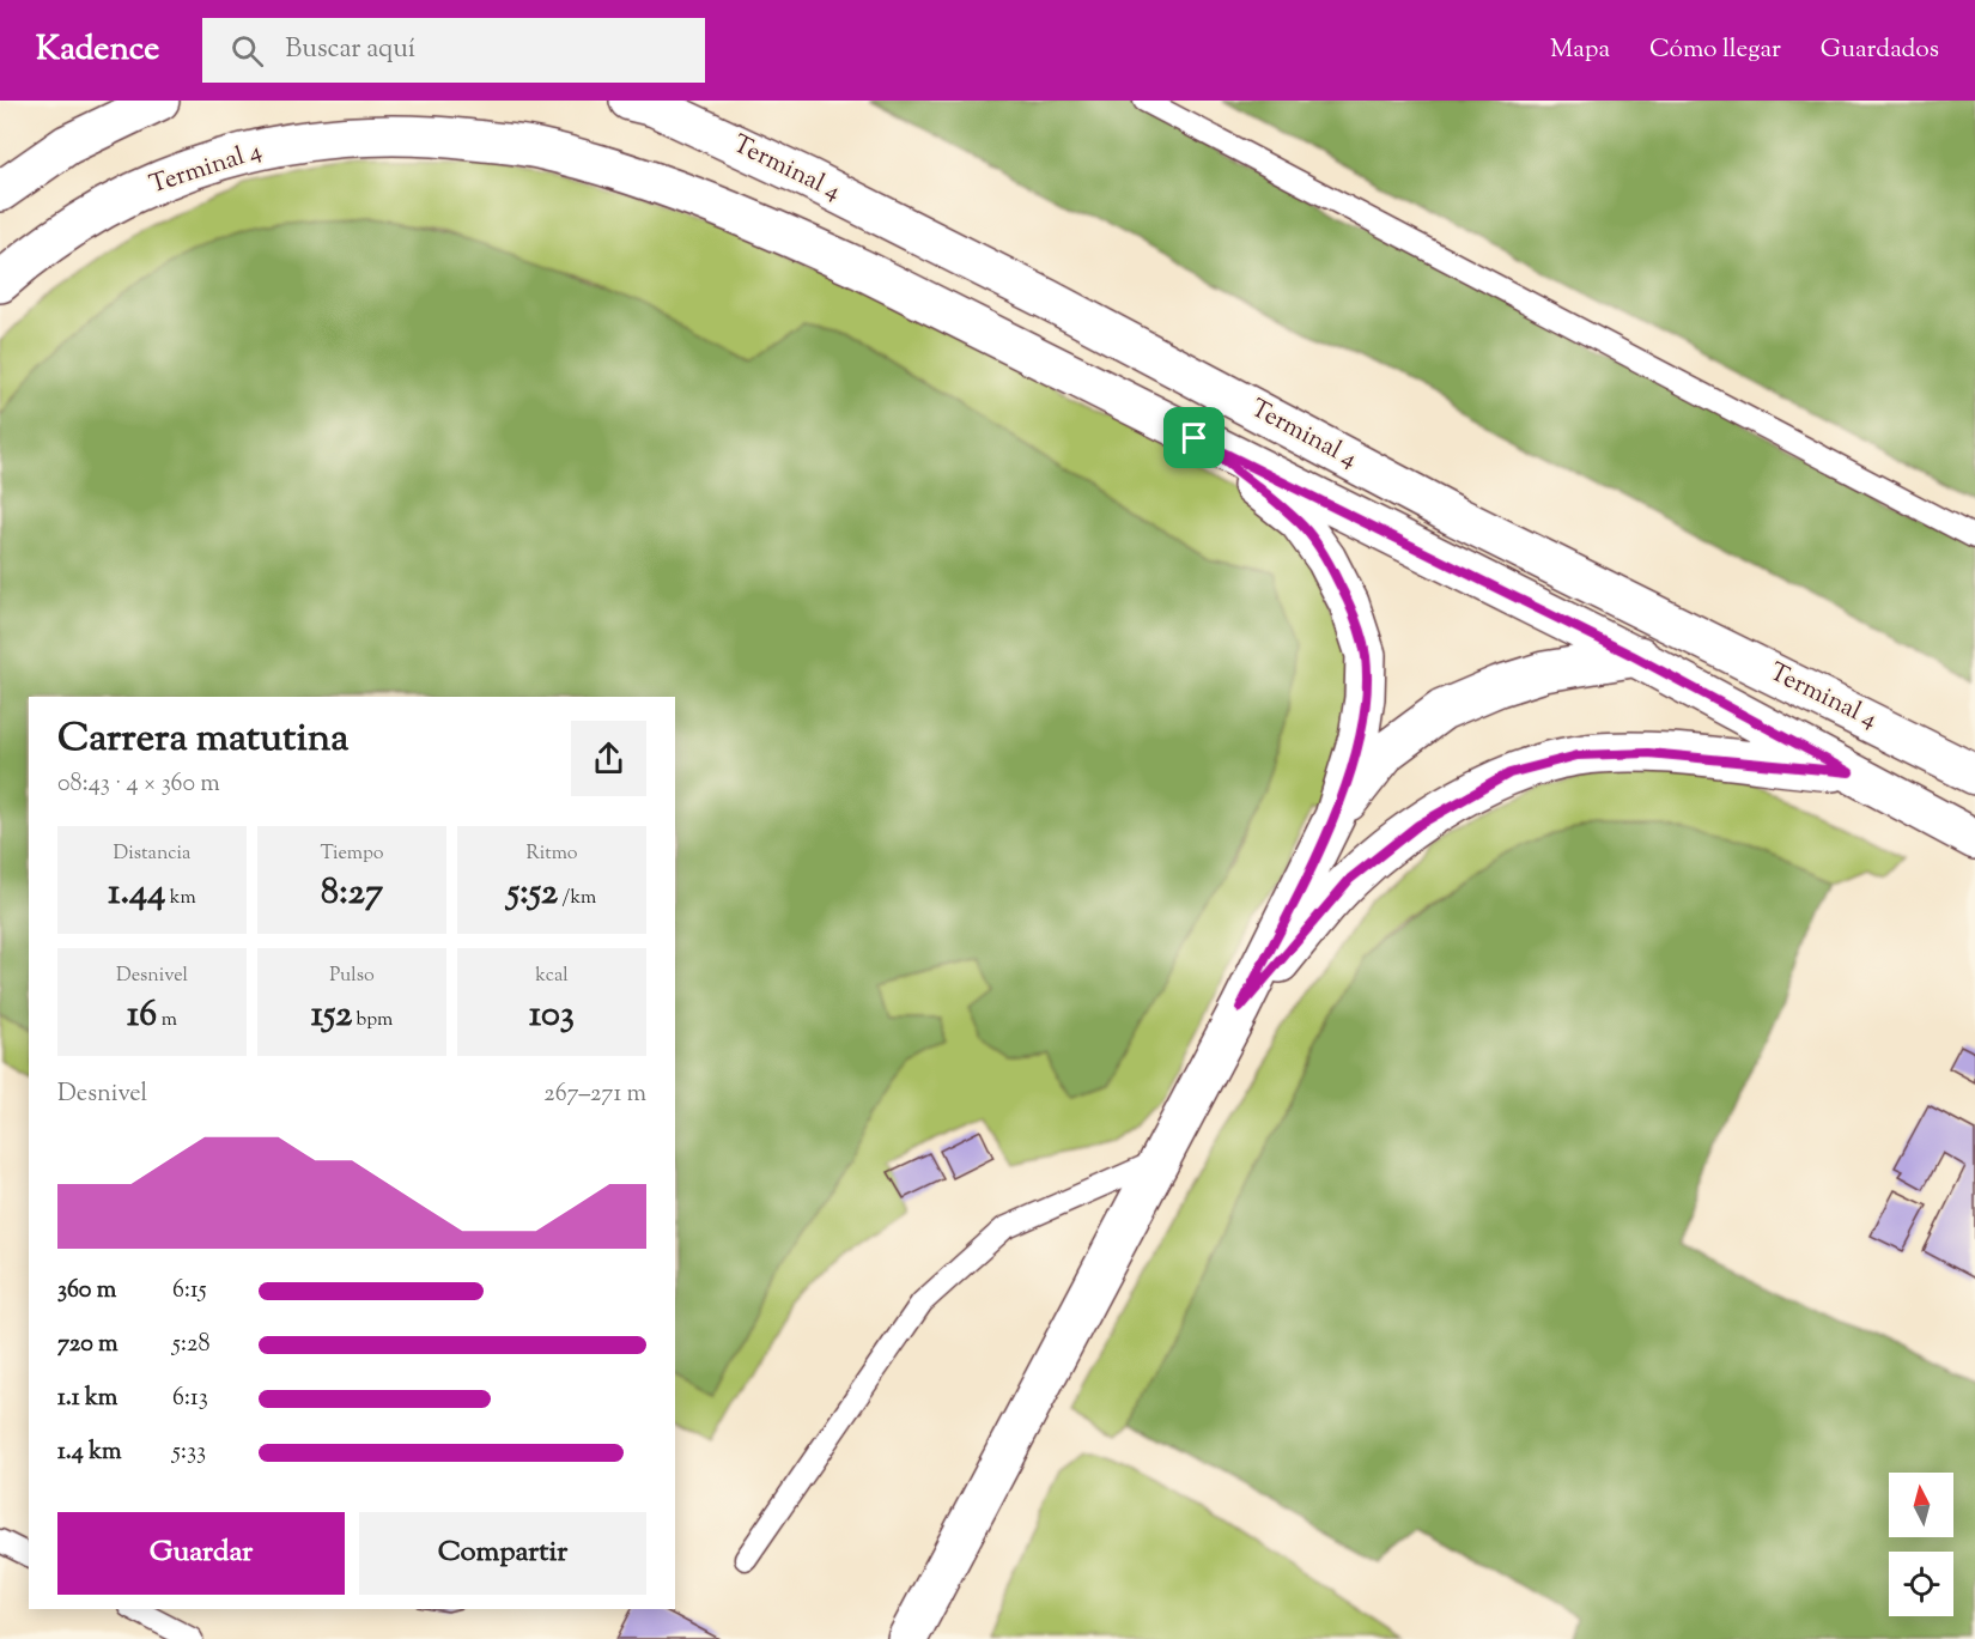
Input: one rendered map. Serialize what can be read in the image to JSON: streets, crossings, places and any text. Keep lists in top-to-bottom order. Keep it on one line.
{"streets":{"street":["Terminal 4"]},"north":"top","page":{"header":"Kadence","search":"Buscar aquí","nav":["Mapa","Cómo llegar","Guardados"],"heading":["Carrera matutina","08:43 · 4 × 360 m"],"stats":[["Distancia","1.44 km"],["Tiempo","8:27"],["Ritmo","5:52 /km"],["Desnivel","16 m"],["Pulso","152 bpm"],["kcal","103"]],"chart":["Desnivel","267–271 m"],"list":[{"name":"360 m","note":"6:15"},{"name":"720 m","note":"5:28"},{"name":"1.1 km","note":"6:13"},{"name":"1.4 km","note":"5:33"}],"buttons":["Guardar","Compartir"]}}
